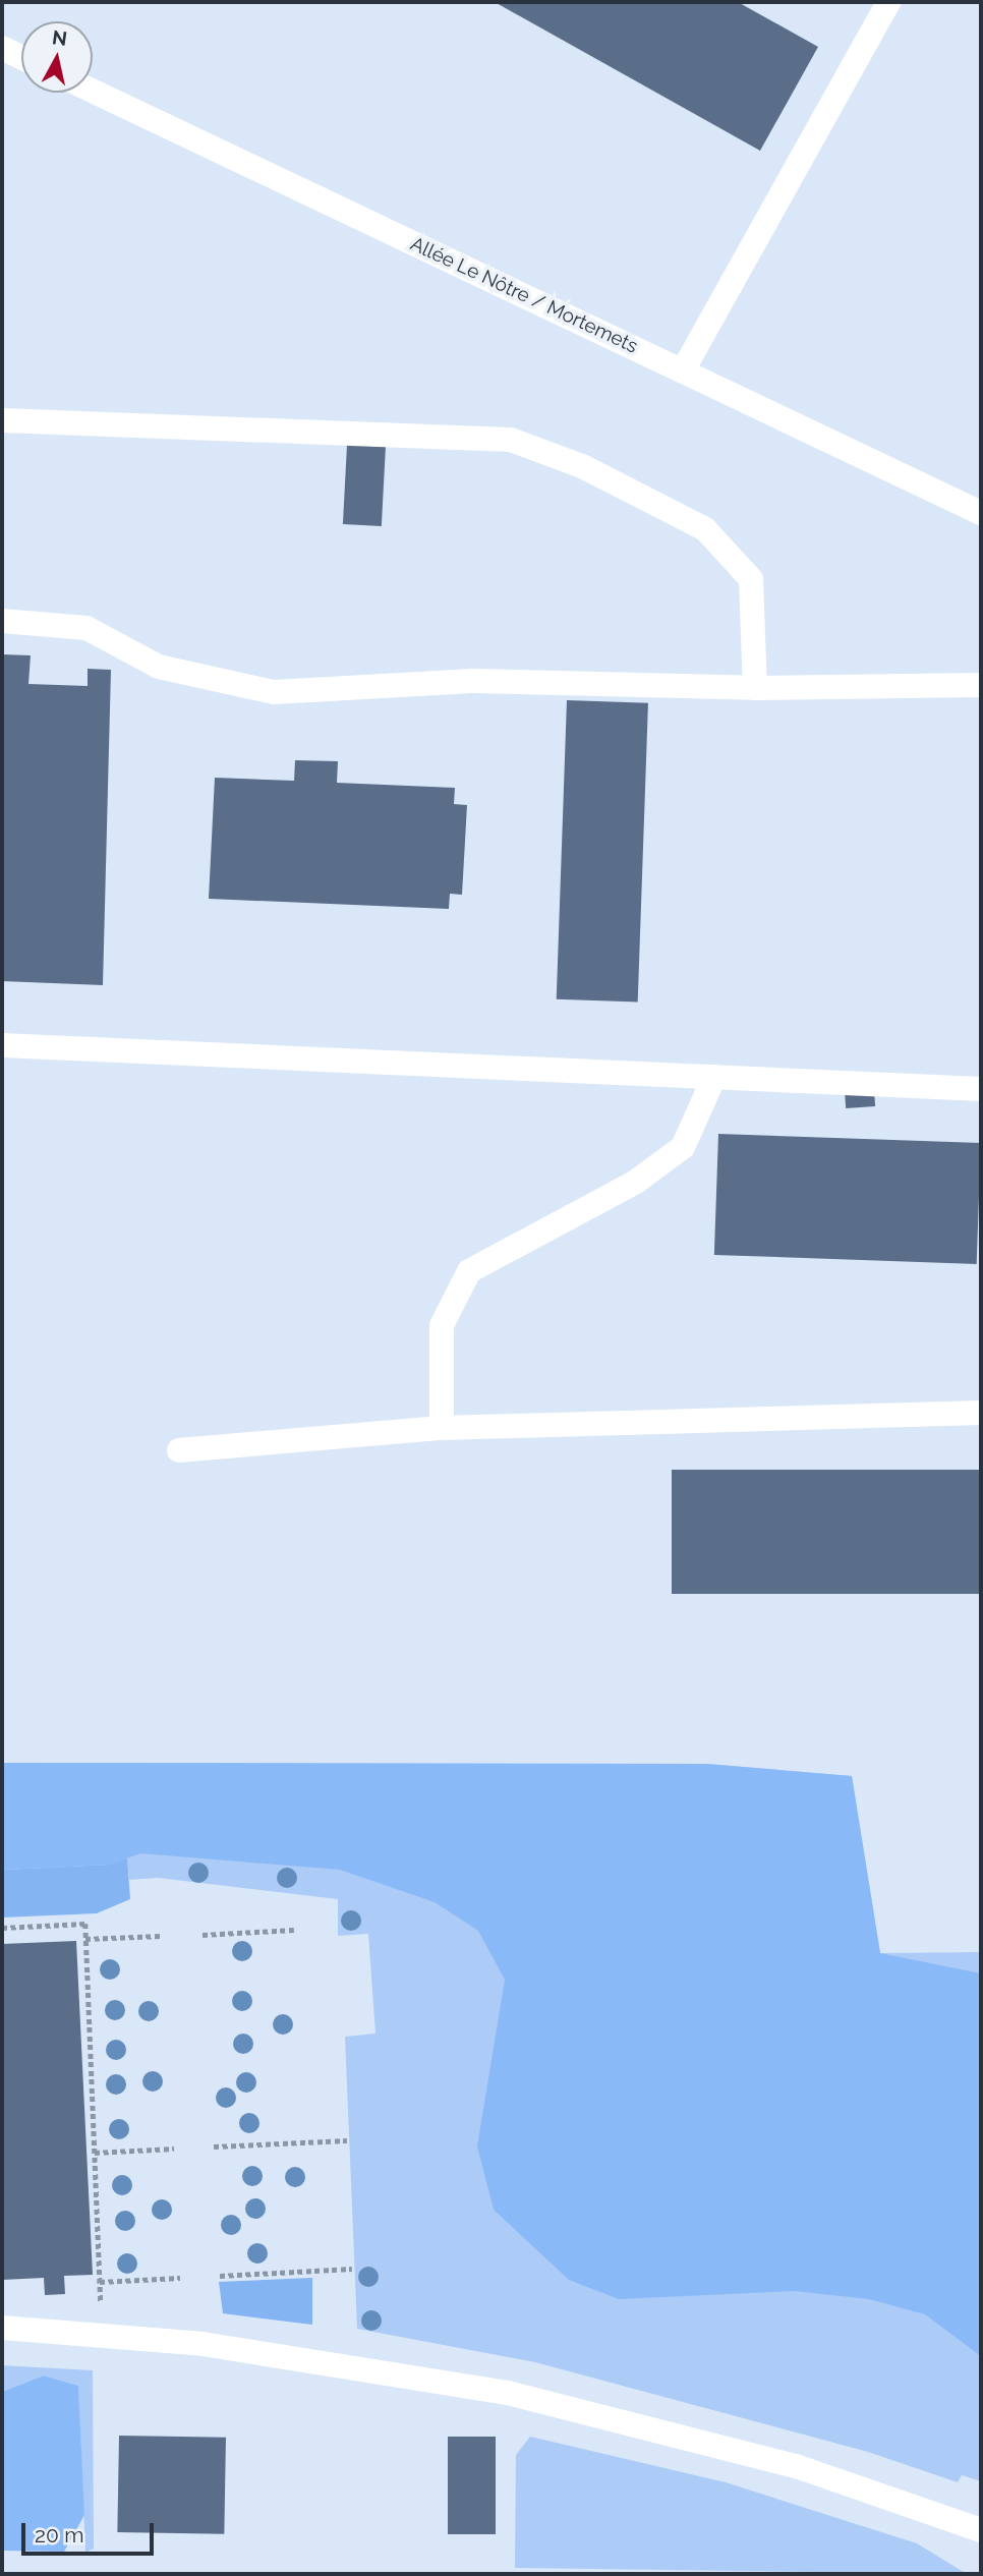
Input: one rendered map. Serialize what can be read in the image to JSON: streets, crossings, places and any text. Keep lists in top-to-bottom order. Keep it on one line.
{"streets":{"lane":["Allée Le Nôtre / Mortemets"]},"scale_bar":"20 m","north":"top"}
